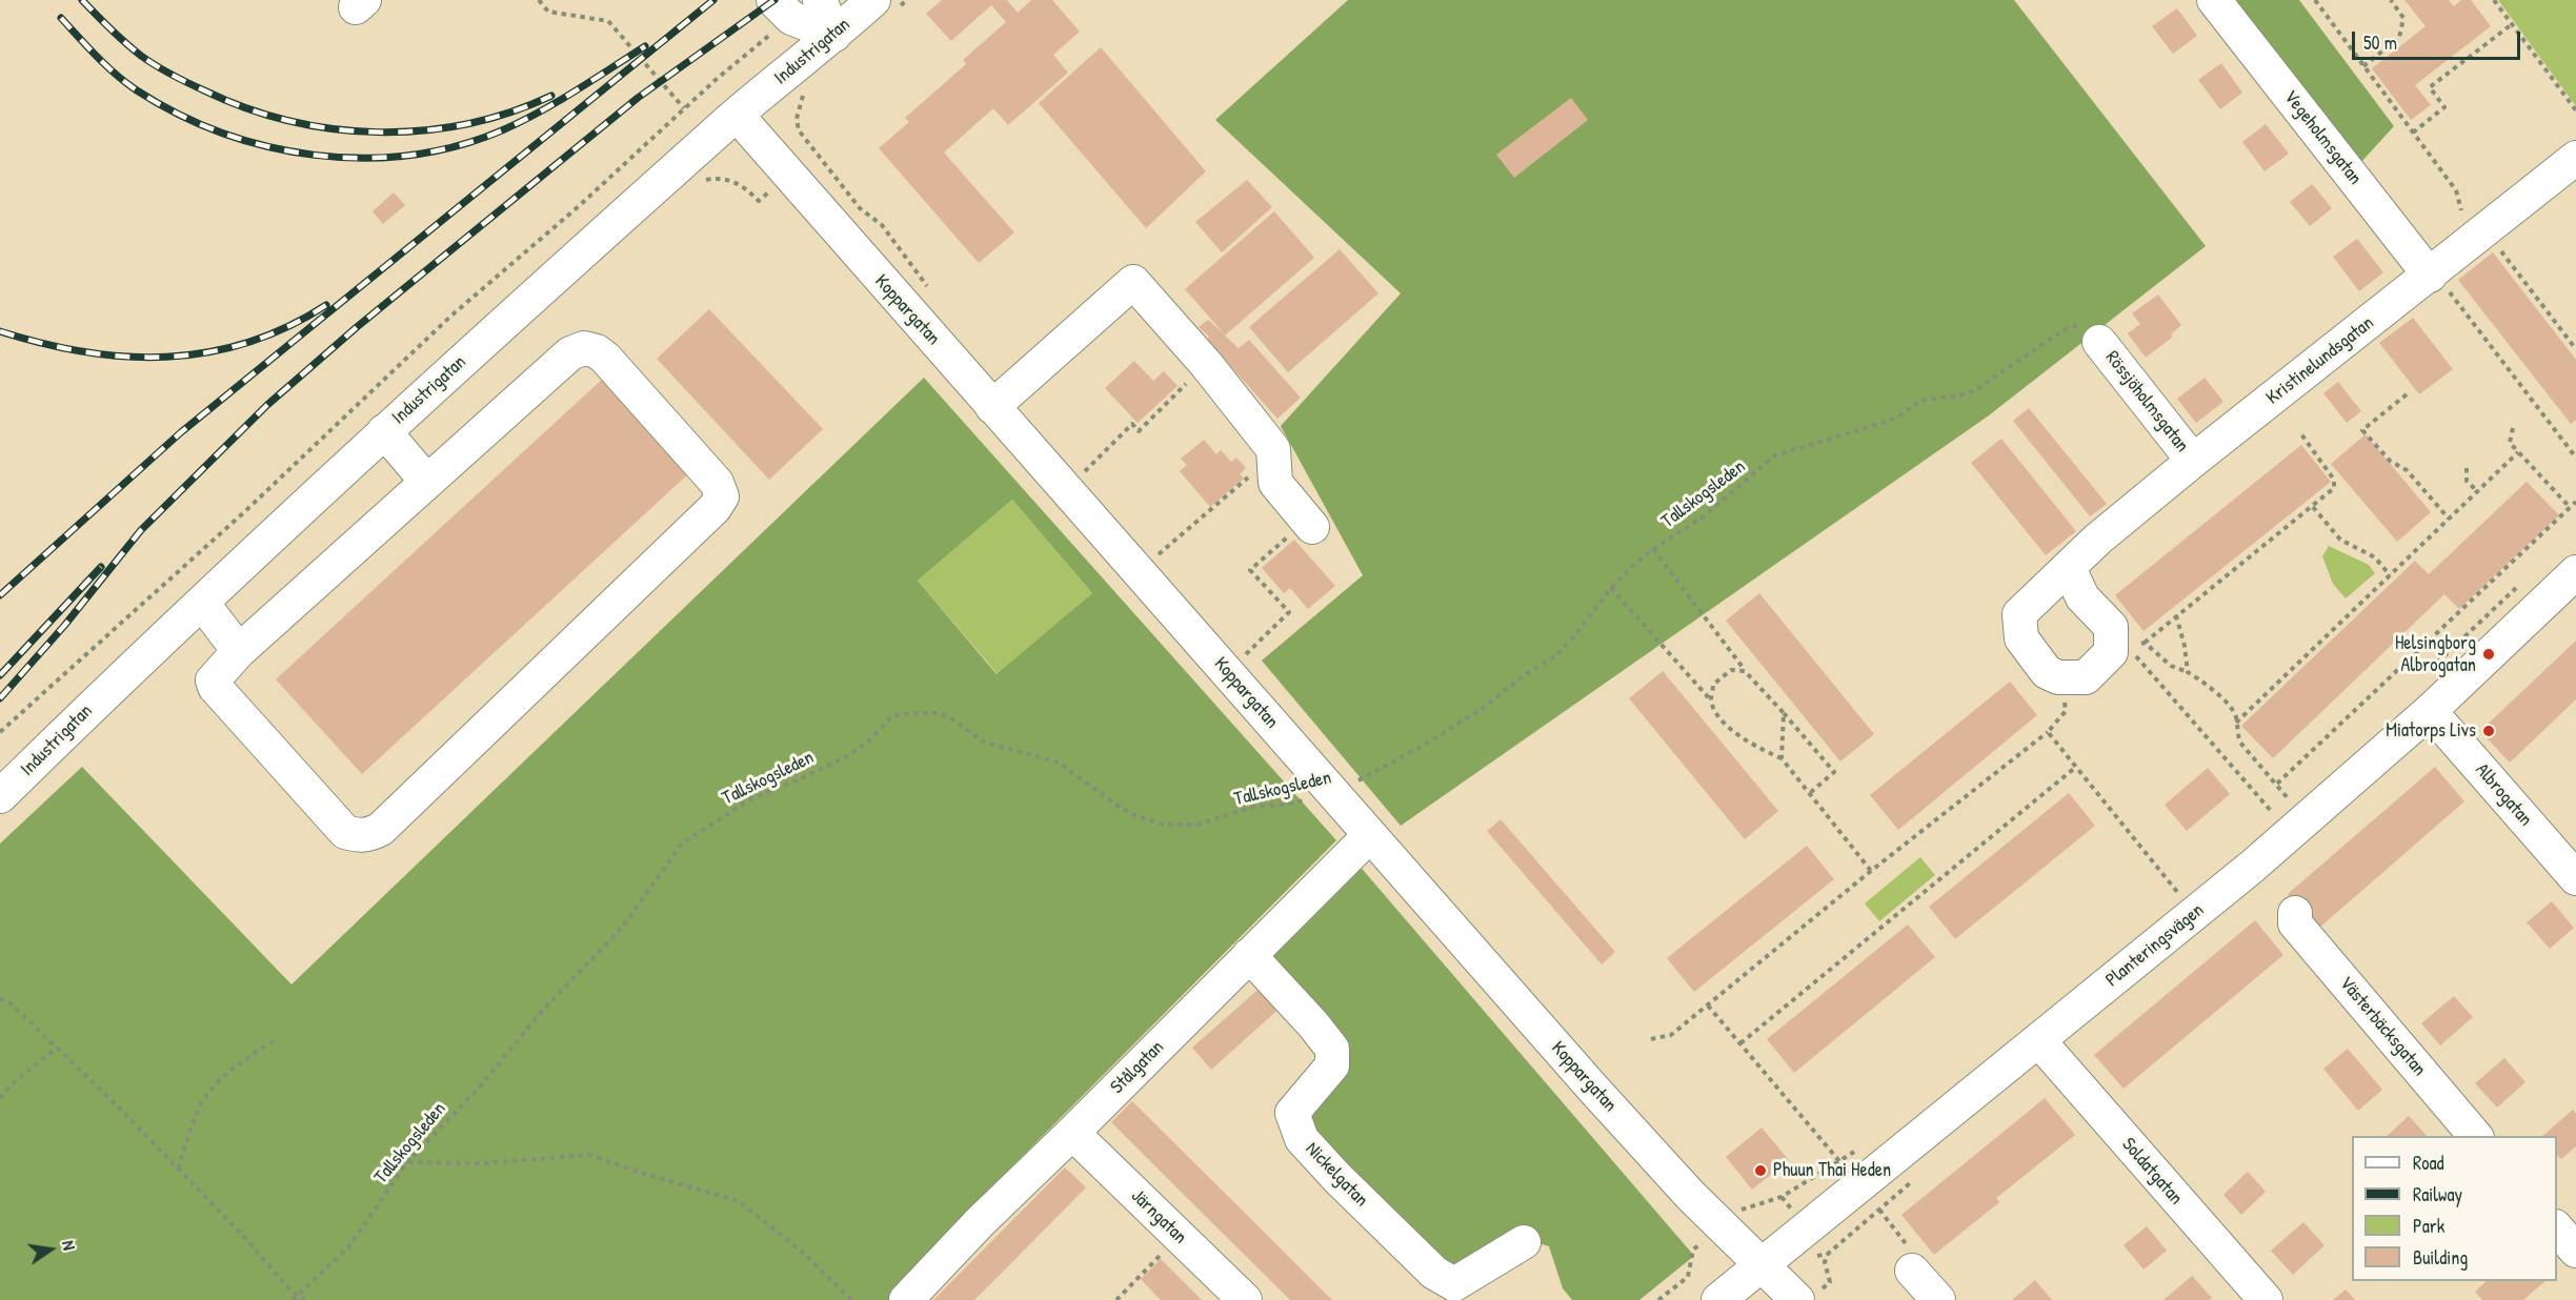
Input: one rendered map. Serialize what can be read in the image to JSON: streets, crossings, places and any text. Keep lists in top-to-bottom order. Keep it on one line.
{"streets":{"street":["Industrigatan","Vegeholmsgatan","Koppargatan","Kristinelundsgatan","Rössjöholmsgatan","Albrogatan","Planteringsvägen","Västerbäcksgatan","Stålgatan","Soldatgatan","Nickelgatan","Järngatan"],"path":["Tallskogsleden"]},"crossings":[["Industrigatan","Koppargatan"],["Vegeholmsgatan","Kristinelundsgatan"],["Koppargatan","Tallskogsleden"],["Koppargatan","Planteringsvägen"],["Koppargatan","Stålgatan"],["Kristinelundsgatan","Rössjöholmsgatan"],["Rössjöholmsgatan","Tallskogsleden"],["Albrogatan","Planteringsvägen"],["Planteringsvägen","Soldatgatan"],["Stålgatan","Nickelgatan"],["Stålgatan","Järngatan"]],"places":["Helsingborg Albrogatan","Miatorps Livs","Phuun Thai Heden"],"legend":["Road","Railway","Park","Building"],"scale_bar":"50 m","north":"right"}
